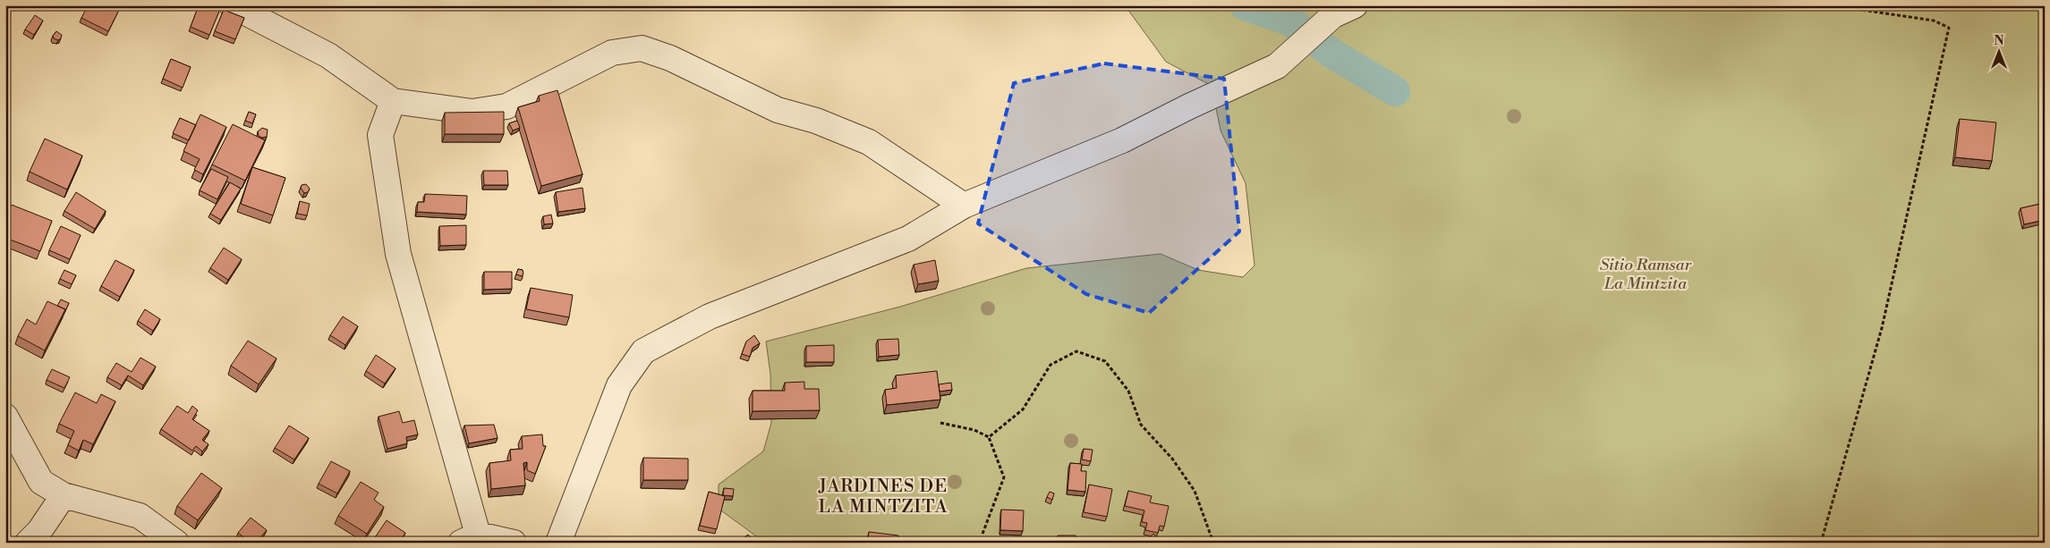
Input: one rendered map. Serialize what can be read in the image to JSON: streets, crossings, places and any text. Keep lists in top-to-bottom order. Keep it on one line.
{"districts":["JARDINES DE LA MINTZITA"],"parks":["Sitio Ramsar La Mintzita"],"north":"top"}
